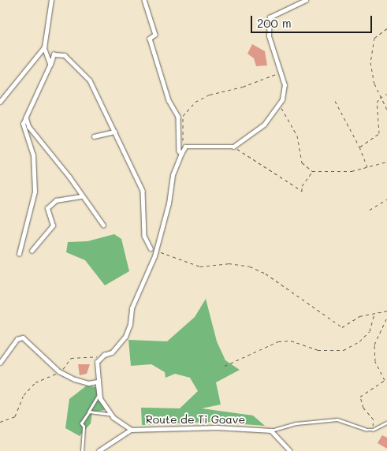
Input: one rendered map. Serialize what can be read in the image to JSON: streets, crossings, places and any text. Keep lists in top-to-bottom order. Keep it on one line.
{"streets":{"street":["Route de Ti Goave"]},"scale_bar":"200 m"}
